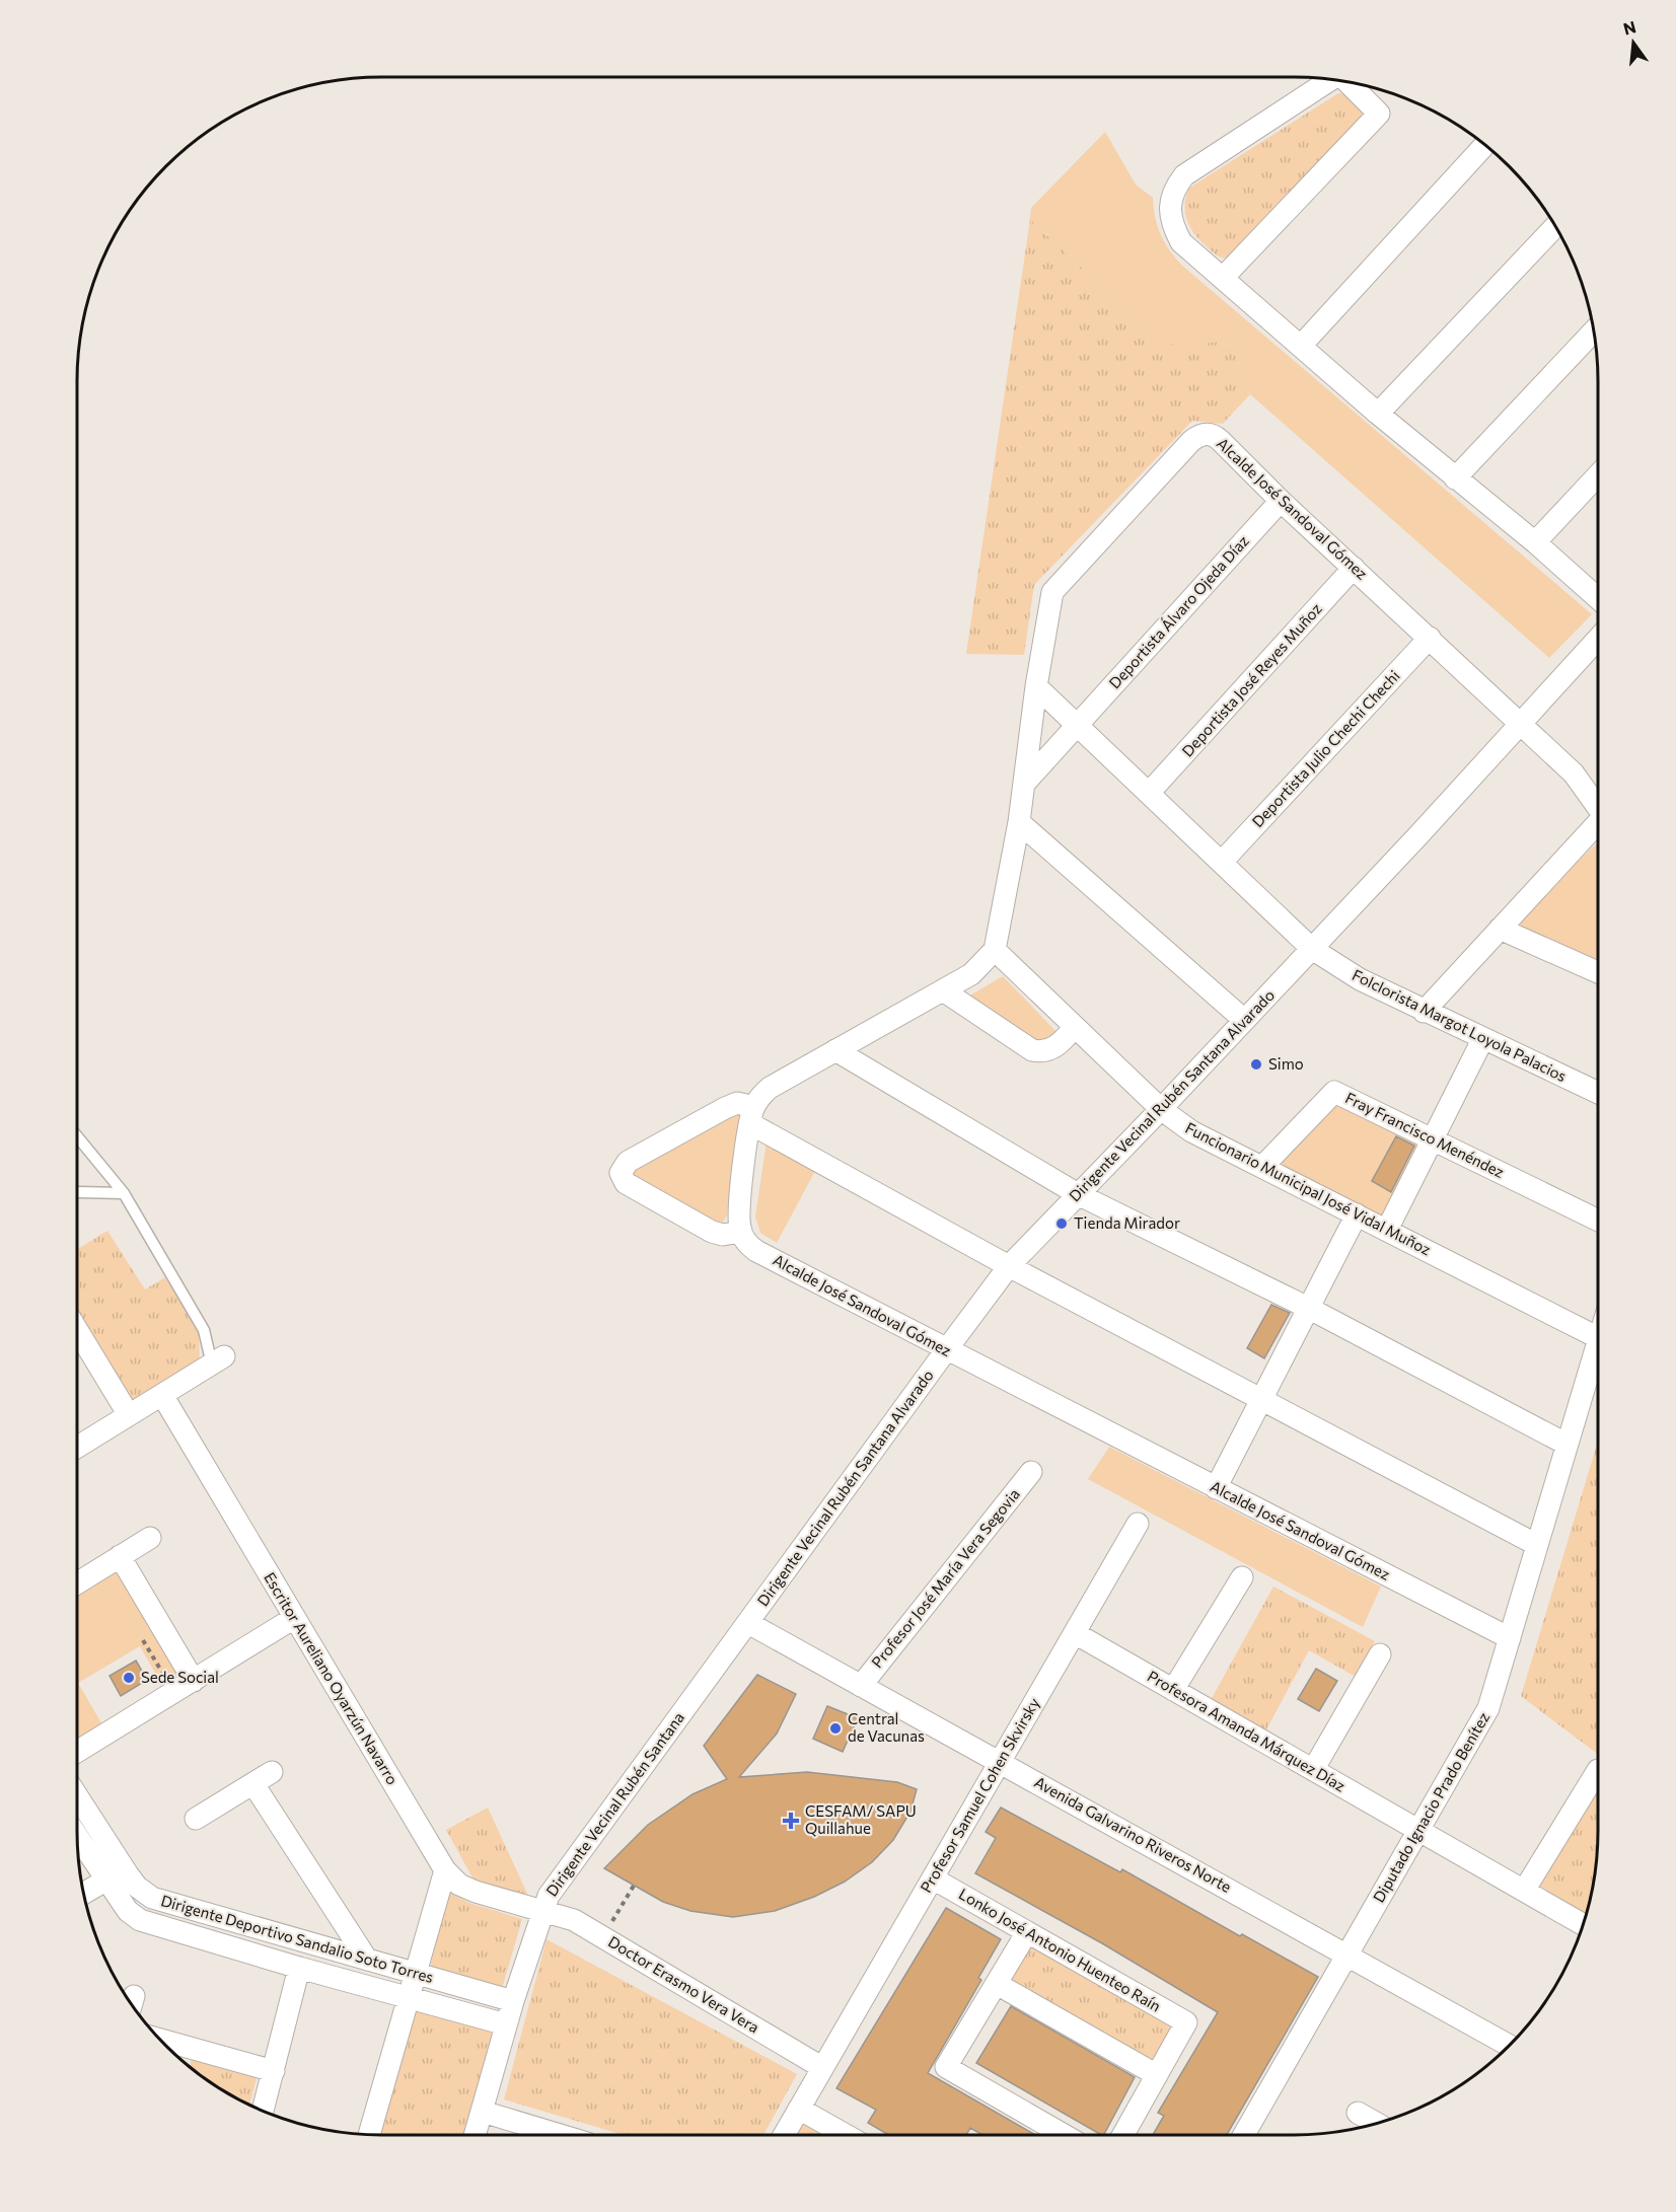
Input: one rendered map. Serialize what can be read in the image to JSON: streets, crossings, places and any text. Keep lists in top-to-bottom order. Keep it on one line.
{"streets":{"street":["Alcalde José Sandoval Gómez","Deportista Álvaro Ojeda Díaz","Deportista José Reyes Muñoz","Deportista Julio Chechi Chechi","Folclorista Margot Loyola Palacios","Dirigente Vecinal Rubén Santana Alvarado","Fray Francisco Menéndez","Funcionario Municipal José Vidal Muñoz","Profesor José María Vera Segovia","Escritor Aureliano Oyarzún Navarro","Profesora Amanda Márquez Díaz","Profesor Samuel Cohen Skvirsky","Dirigente Vecinal Rubén Santana","Diputado Ignacio Prado Benítez","Avenida Galvarino Riveros Norte","Dirigente Deportivo Sandalio Soto Torres","Lonko José Antonio Huenteo Raín","Doctor Erasmo Vera Vera"]},"crossings":[["Alcalde José Sandoval Gómez","Deportista Álvaro Ojeda Díaz"],["Alcalde José Sandoval Gómez","Deportista José Reyes Muñoz"],["Alcalde José Sandoval Gómez","Deportista Julio Chechi Chechi"],["Alcalde José Sandoval Gómez","Folclorista Margot Loyola Palacios"],["Alcalde José Sandoval Gómez","Dirigente Vecinal Rubén Santana Alvarado"],["Alcalde José Sandoval Gómez","Funcionario Municipal José Vidal Muñoz"],["Alcalde José Sandoval Gómez","Diputado Ignacio Prado Benítez"],["Deportista Álvaro Ojeda Díaz","Folclorista Margot Loyola Palacios"],["Deportista José Reyes Muñoz","Folclorista Margot Loyola Palacios"],["Deportista Julio Chechi Chechi","Folclorista Margot Loyola Palacios"],["Folclorista Margot Loyola Palacios","Dirigente Vecinal Rubén Santana Alvarado"],["Dirigente Vecinal Rubén Santana Alvarado","Funcionario Municipal José Vidal Muñoz"],["Dirigente Vecinal Rubén Santana Alvarado","Dirigente Vecinal Rubén Santana"],["Dirigente Vecinal Rubén Santana Alvarado","Avenida Galvarino Riveros Norte"],["Fray Francisco Menéndez","Funcionario Municipal José Vidal Muñoz"],["Funcionario Municipal José Vidal Muñoz","Diputado Ignacio Prado Benítez"],["Profesor José María Vera Segovia","Avenida Galvarino Riveros Norte"],["Escritor Aureliano Oyarzún Navarro","Dirigente Vecinal Rubén Santana"],["Escritor Aureliano Oyarzún Navarro","Doctor Erasmo Vera Vera"],["Profesora Amanda Márquez Díaz","Profesor Samuel Cohen Skvirsky"],["Profesora Amanda Márquez Díaz","Diputado Ignacio Prado Benítez"],["Profesor Samuel Cohen Skvirsky","Avenida Galvarino Riveros Norte"],["Profesor Samuel Cohen Skvirsky","Lonko José Antonio Huenteo Raín"],["Profesor Samuel Cohen Skvirsky","Doctor Erasmo Vera Vera"],["Dirigente Vecinal Rubén Santana","Avenida Galvarino Riveros Norte"],["Dirigente Vecinal Rubén Santana","Dirigente Deportivo Sandalio Soto Torres"],["Dirigente Vecinal Rubén Santana","Doctor Erasmo Vera Vera"],["Diputado Ignacio Prado Benítez","Avenida Galvarino Riveros Norte"]],"places":{"other":["Simo","Tienda Mirador","Sede Social","Central de Vacunas"],"health":["CESFAM/ SAPU Quillahue"]},"north":"top"}
